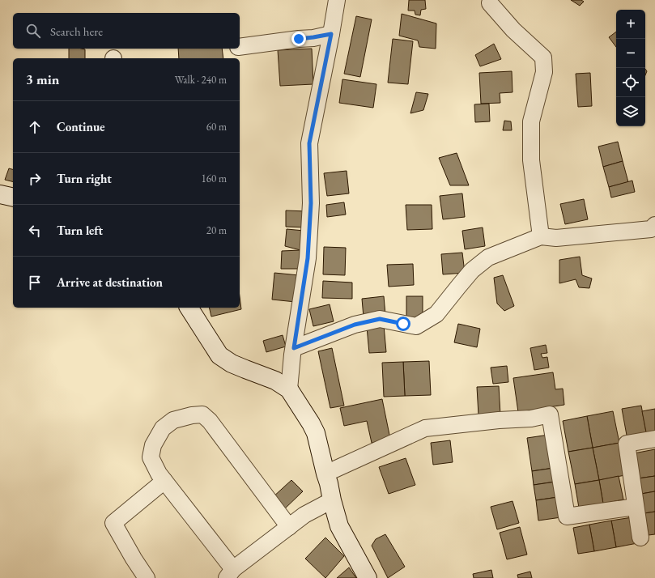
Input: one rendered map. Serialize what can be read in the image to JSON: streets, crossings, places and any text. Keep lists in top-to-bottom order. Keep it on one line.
{"page":{"map_buttons":["+","−"],"search":"Search here","heading":["3 min","Walk · 240 m"],"list":[["Continue","60 m"],["Turn right","160 m"],["Turn left","20 m"],"Arrive at destination"]}}
